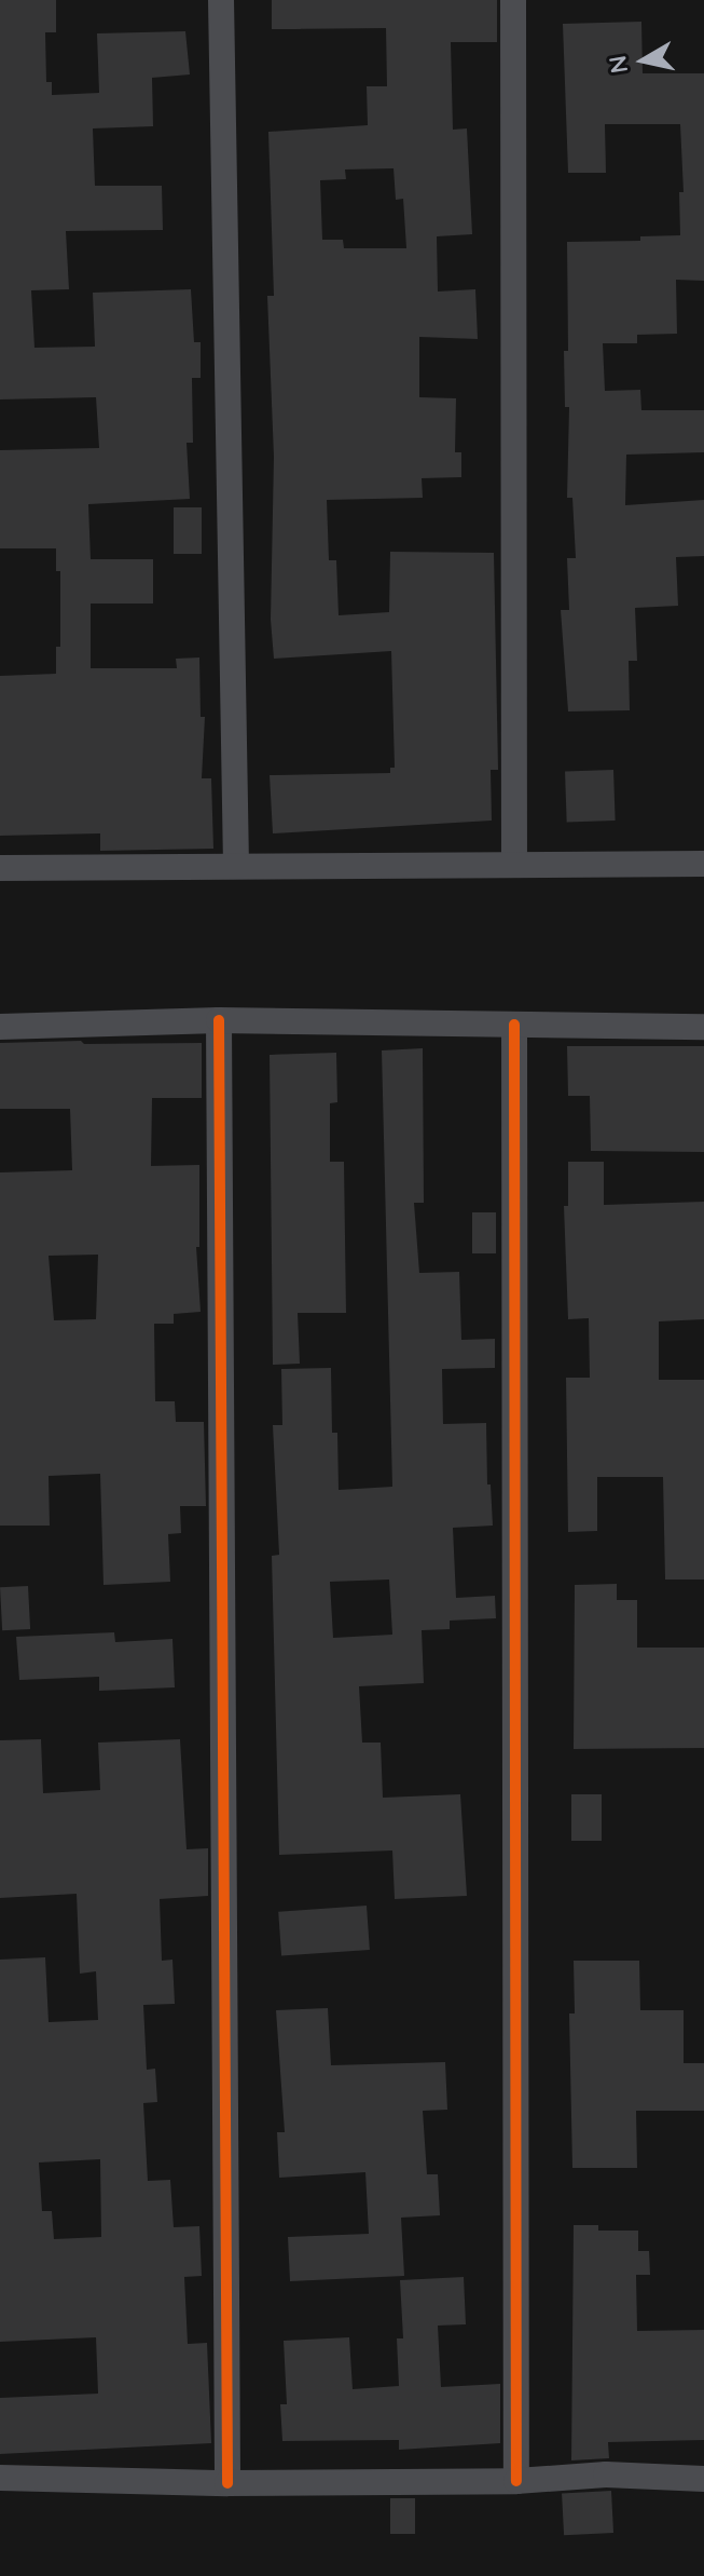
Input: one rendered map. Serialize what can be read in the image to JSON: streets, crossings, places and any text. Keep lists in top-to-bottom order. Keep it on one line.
{"north":"left"}
